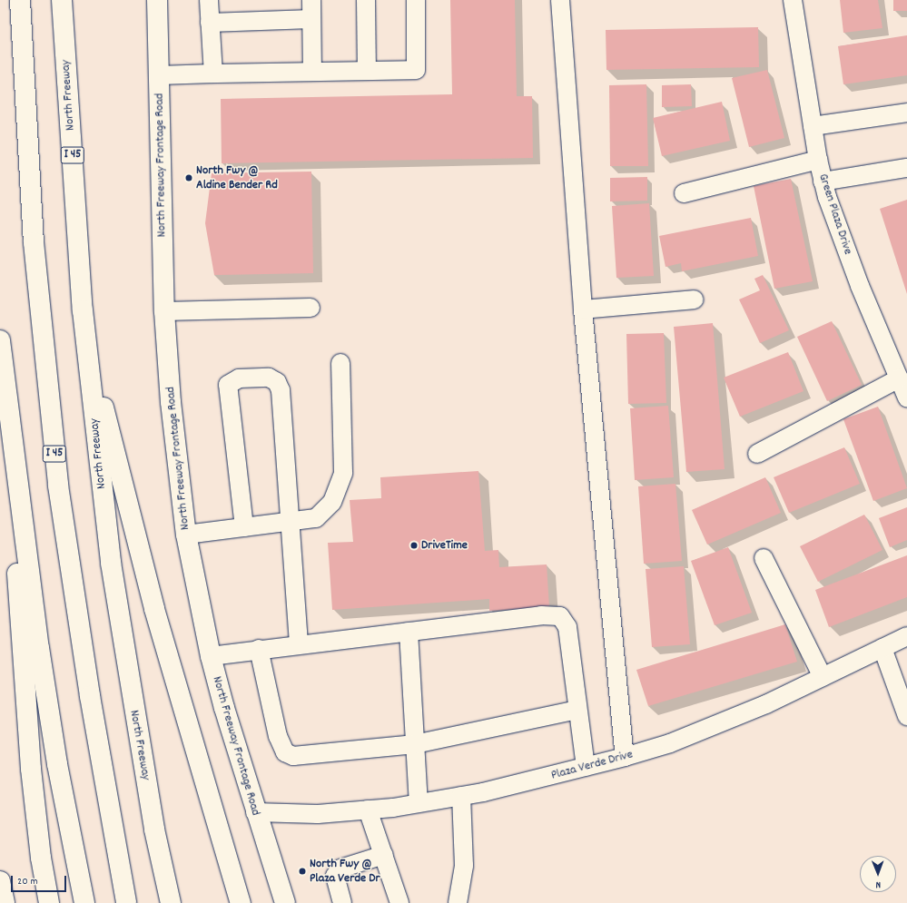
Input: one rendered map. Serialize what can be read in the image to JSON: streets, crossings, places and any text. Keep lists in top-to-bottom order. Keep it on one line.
{"streets":{"main road":["North Freeway","I 45","North Freeway Frontage Road"],"street":["Green Plaza Drive","Plaza Verde Drive"]},"crossings":[["North Freeway Frontage Road","Plaza Verde Drive"]],"places":["North Fwy @ Aldine Bender Rd","DriveTime","North Fwy @ Plaza Verde Dr"],"scale_bar":"20 m","north":"bottom"}
